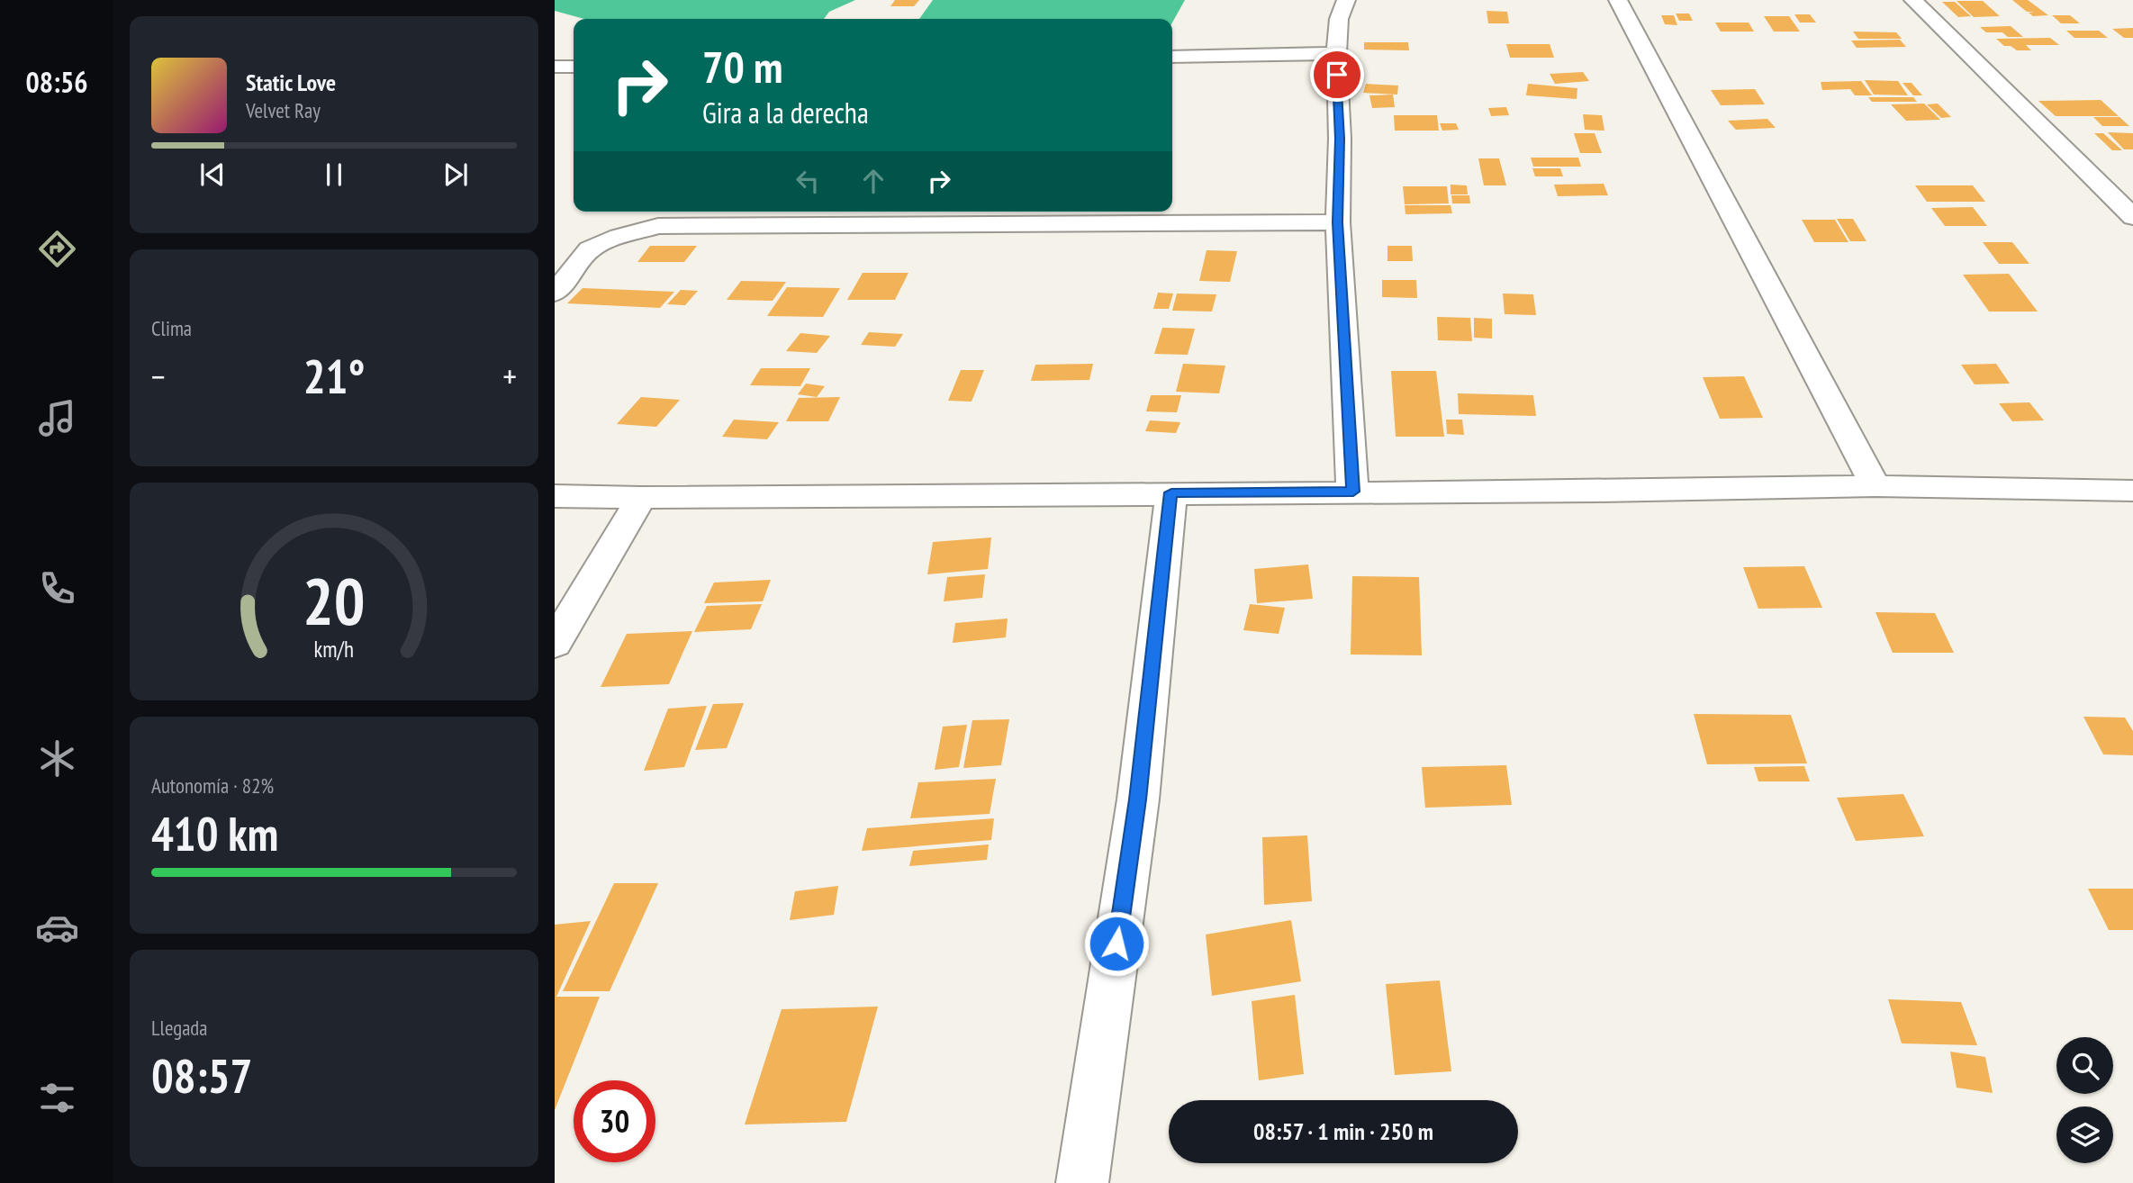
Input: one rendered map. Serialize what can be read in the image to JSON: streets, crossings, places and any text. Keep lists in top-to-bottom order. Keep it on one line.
{"page":{"tabs":"08:56","turn":["70 m","Gira a la derecha"],"song":["Static Love","Velvet Ray"],"tile":["Clima",["Autonomía · 82%","410 km"],["Llegada","08:57"]],"heat":["−","21°","+"],"limit":"30","trip":"08:57 · 1 min · 250 m","gauge":["20","km/h"]}}
